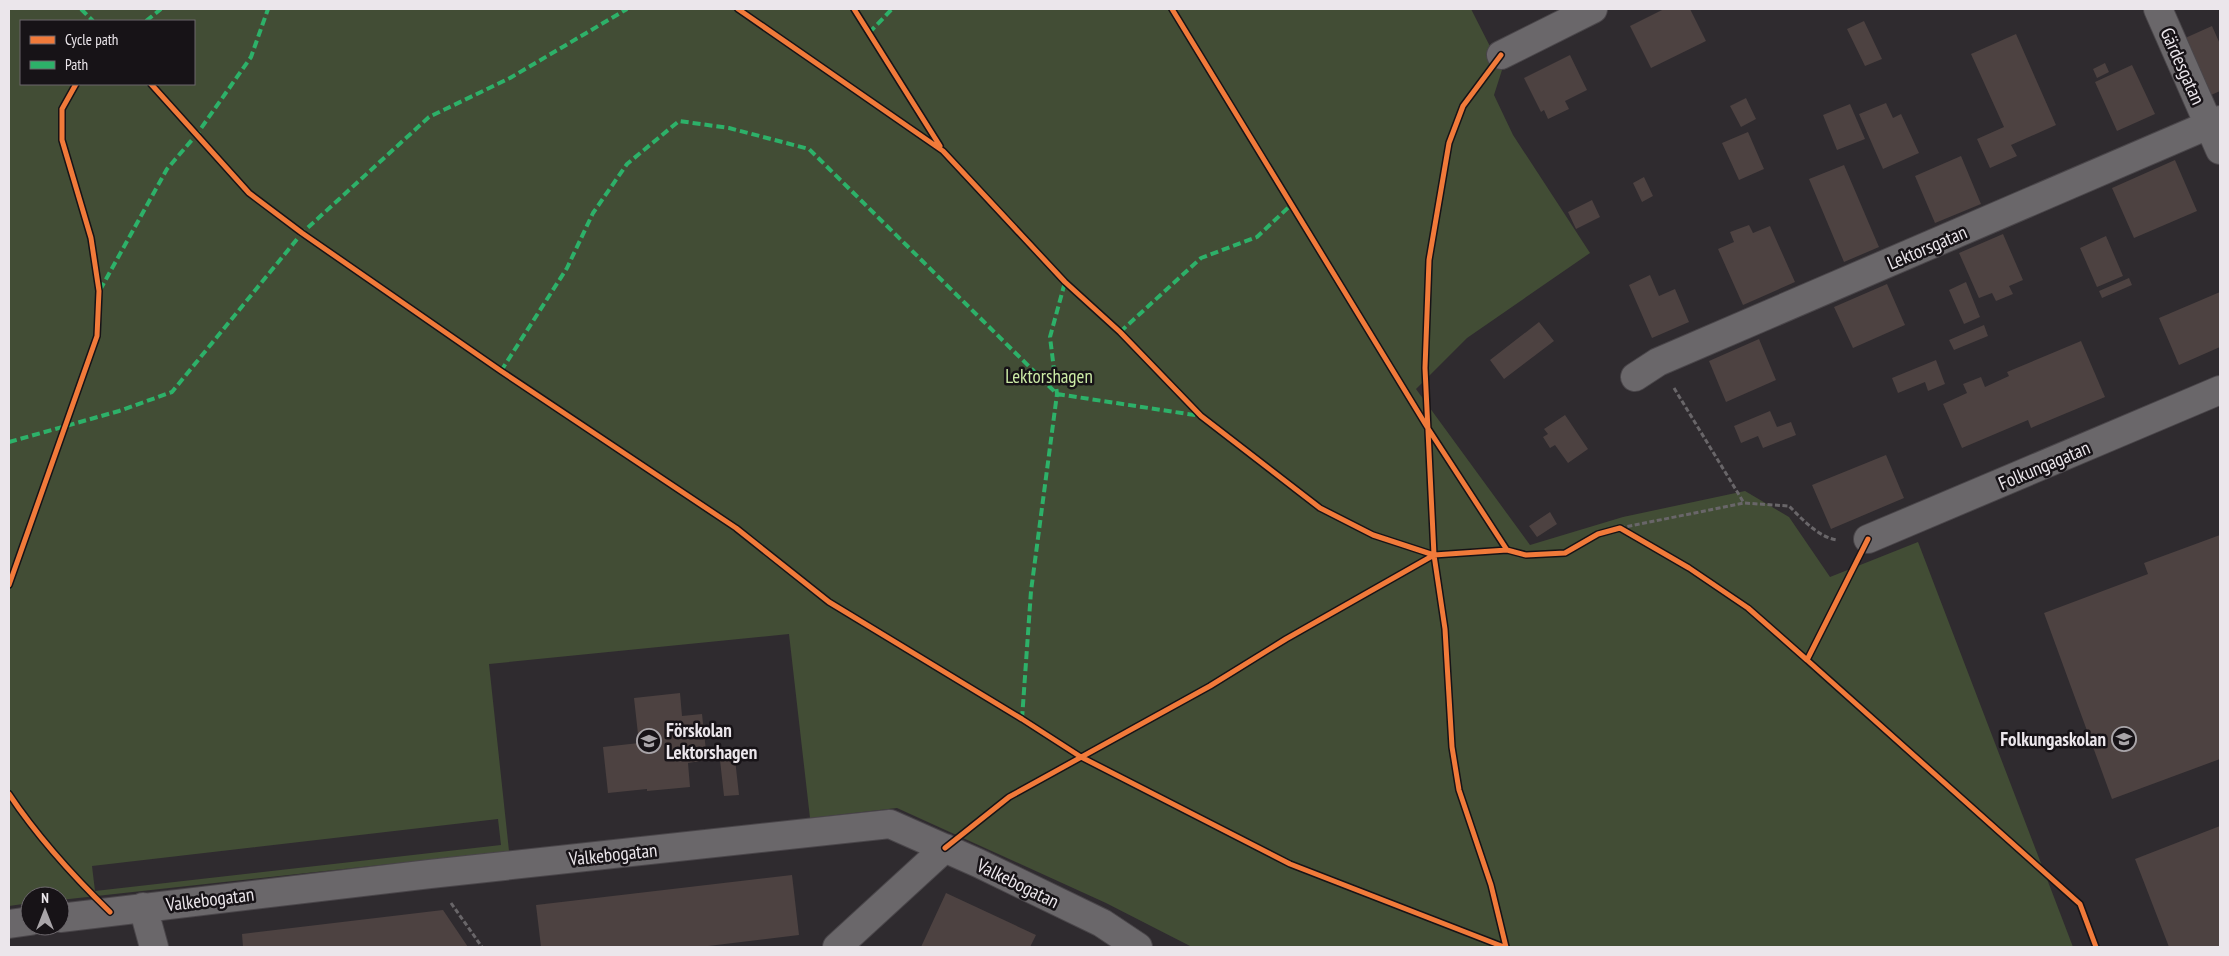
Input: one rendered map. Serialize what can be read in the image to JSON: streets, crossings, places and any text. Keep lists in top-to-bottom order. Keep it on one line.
{"streets":{"street":["Gärdesgatan","Lektorsgatan","Folkungagatan","Valkebogatan"]},"crossings":[["Gärdesgatan","Lektorsgatan"]],"parks":["Lektorshagen"],"places":{"school or university":["Folkungaskolan","Förskolan Lektorshagen"]},"legend":["Cycle path","Path"],"north":"top"}
